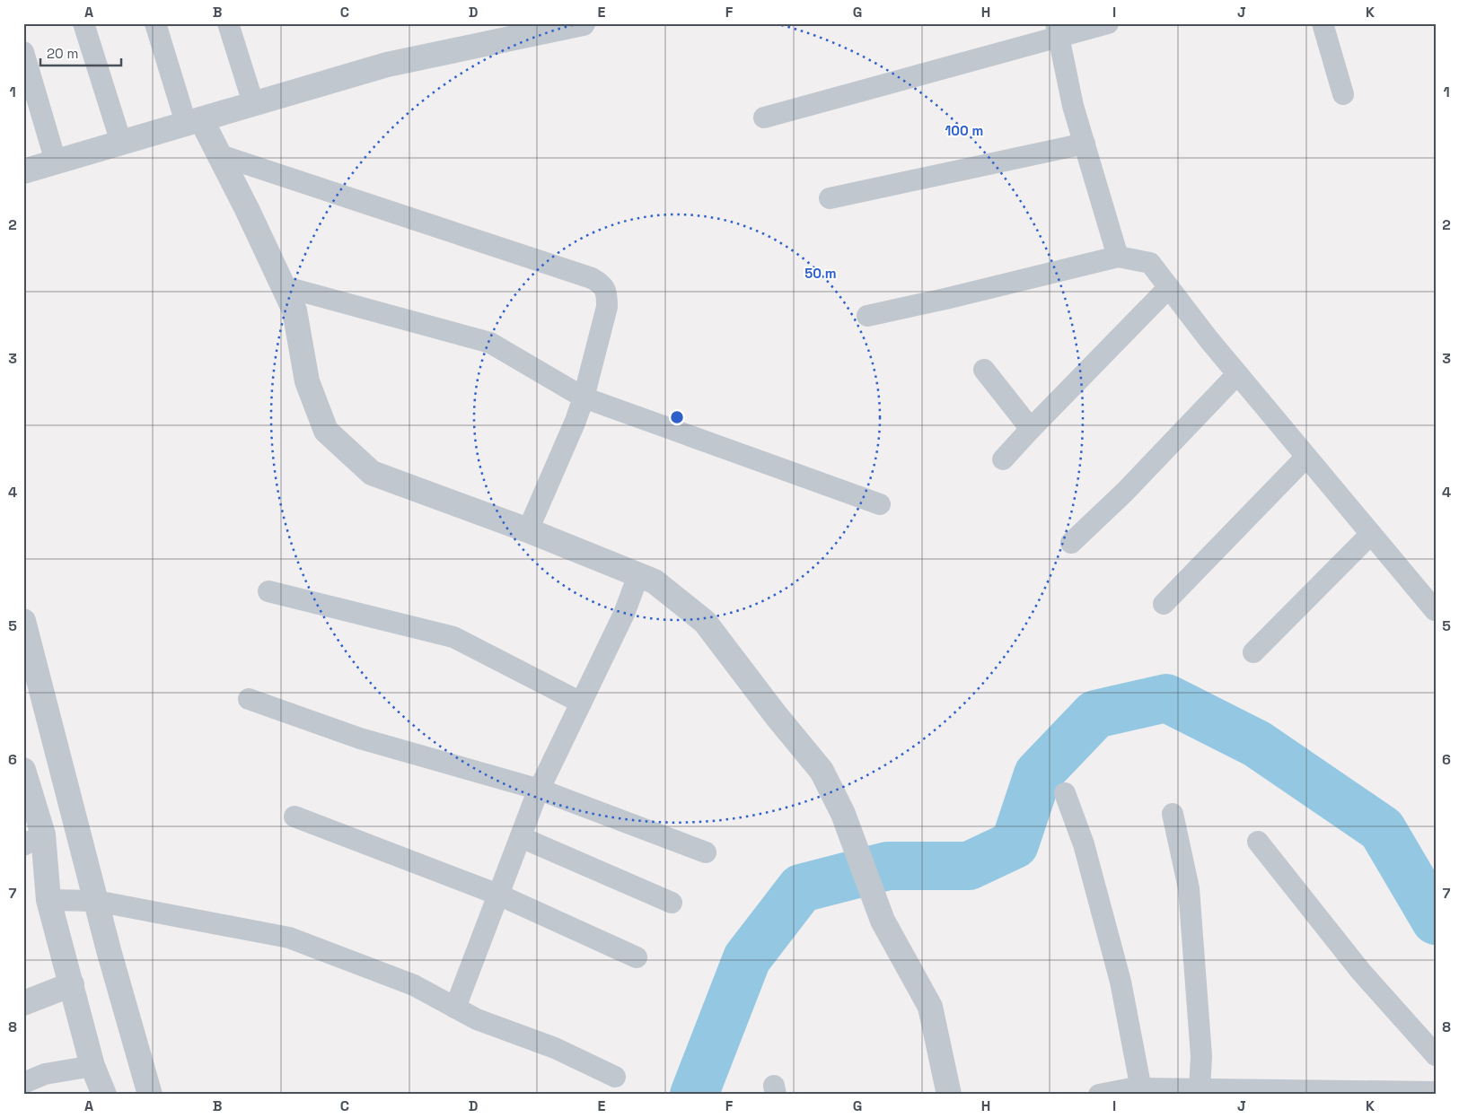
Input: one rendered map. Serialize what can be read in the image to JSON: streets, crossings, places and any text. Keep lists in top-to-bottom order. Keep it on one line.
{"scale_bar":"20 m","grid":{"columns":["A","B","C","D","E","F","G","H","I","J","K"],"rows":["1","2","3","4","5","6","7","8"]},"rings":["100 m","50 m"]}
